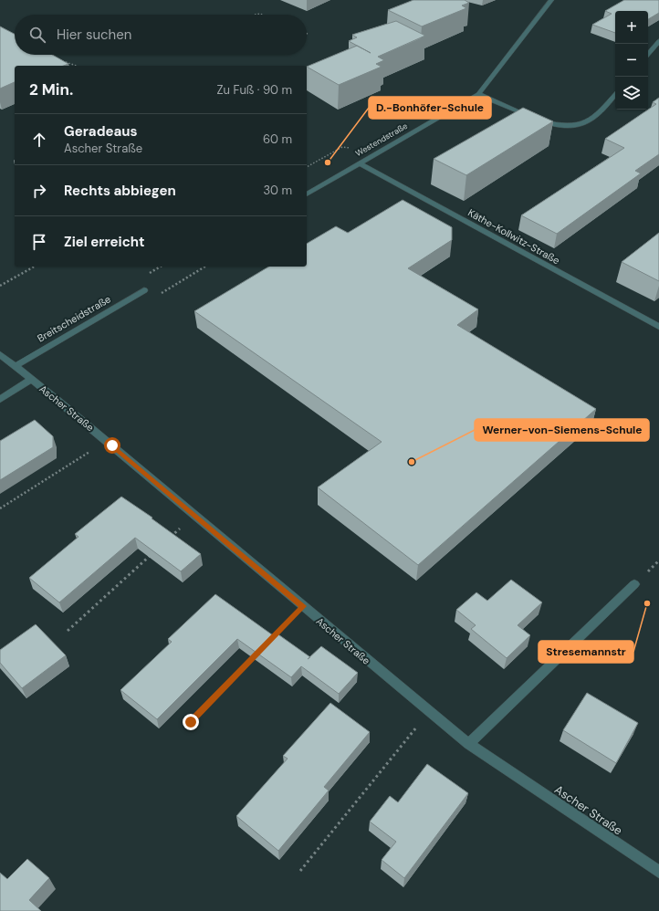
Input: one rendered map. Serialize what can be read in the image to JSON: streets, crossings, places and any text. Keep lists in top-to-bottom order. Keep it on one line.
{"streets":{"street":["Westendstraße","Käthe-Kollwitz-Straße","Breitscheidstraße","Ascher Straße"]},"crossings":[["Westendstraße","Käthe-Kollwitz-Straße"],["Breitscheidstraße","Ascher Straße"]],"places":["D.-Bonhöfer-Schule","Werner-von-Siemens-Schule","Stresemannstr"],"page":{"map_buttons":["+","−"],"search":"Hier suchen","heading":["2 Min.","Zu Fuß · 90 m"],"list":[["Geradeaus","Ascher Straße","60 m"],["Rechts abbiegen","30 m"],"Ziel erreicht"]}}
